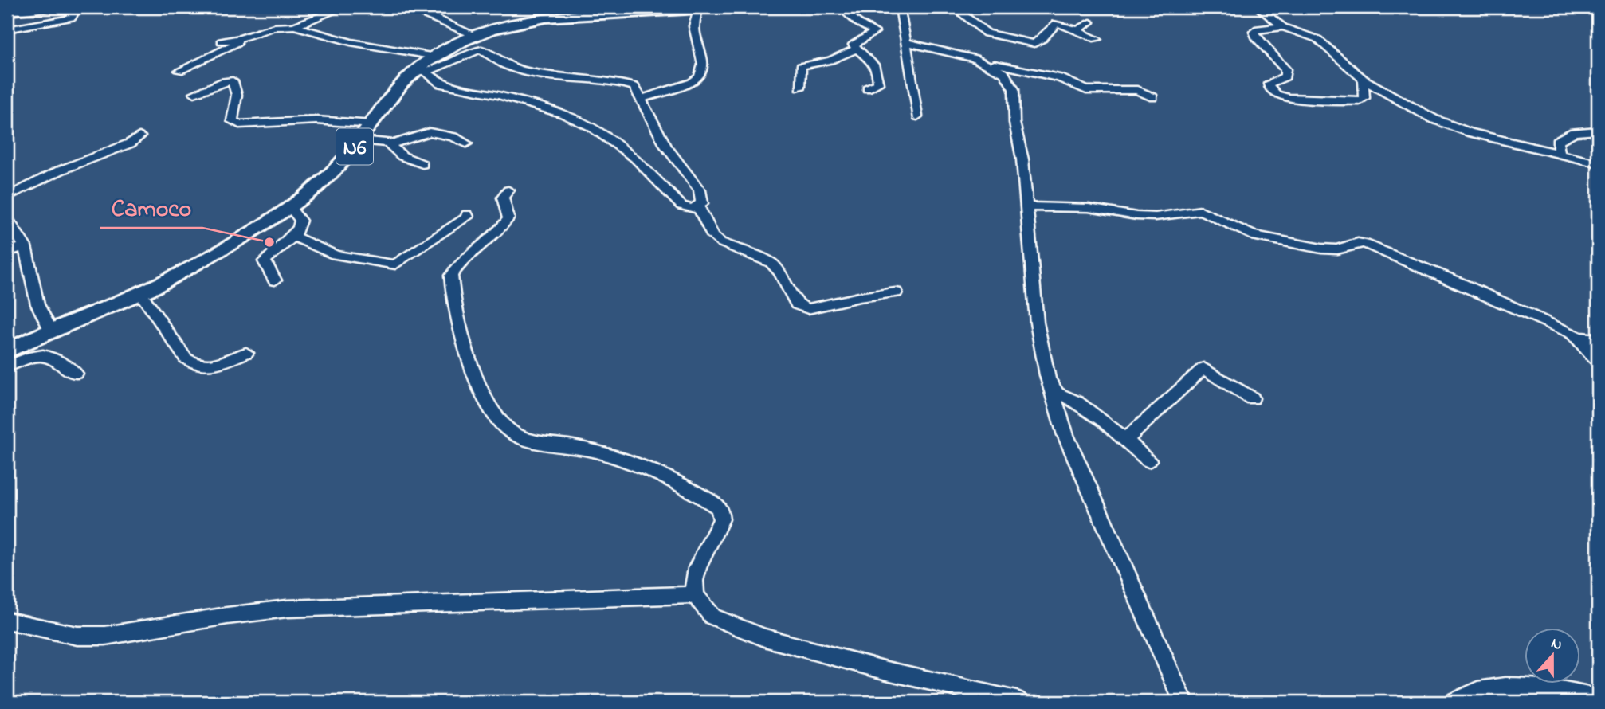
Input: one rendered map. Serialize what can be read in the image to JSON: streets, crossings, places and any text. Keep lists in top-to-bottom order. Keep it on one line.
{"streets":{"highway":["N6"]},"places":["Camoco"],"north":"top"}
